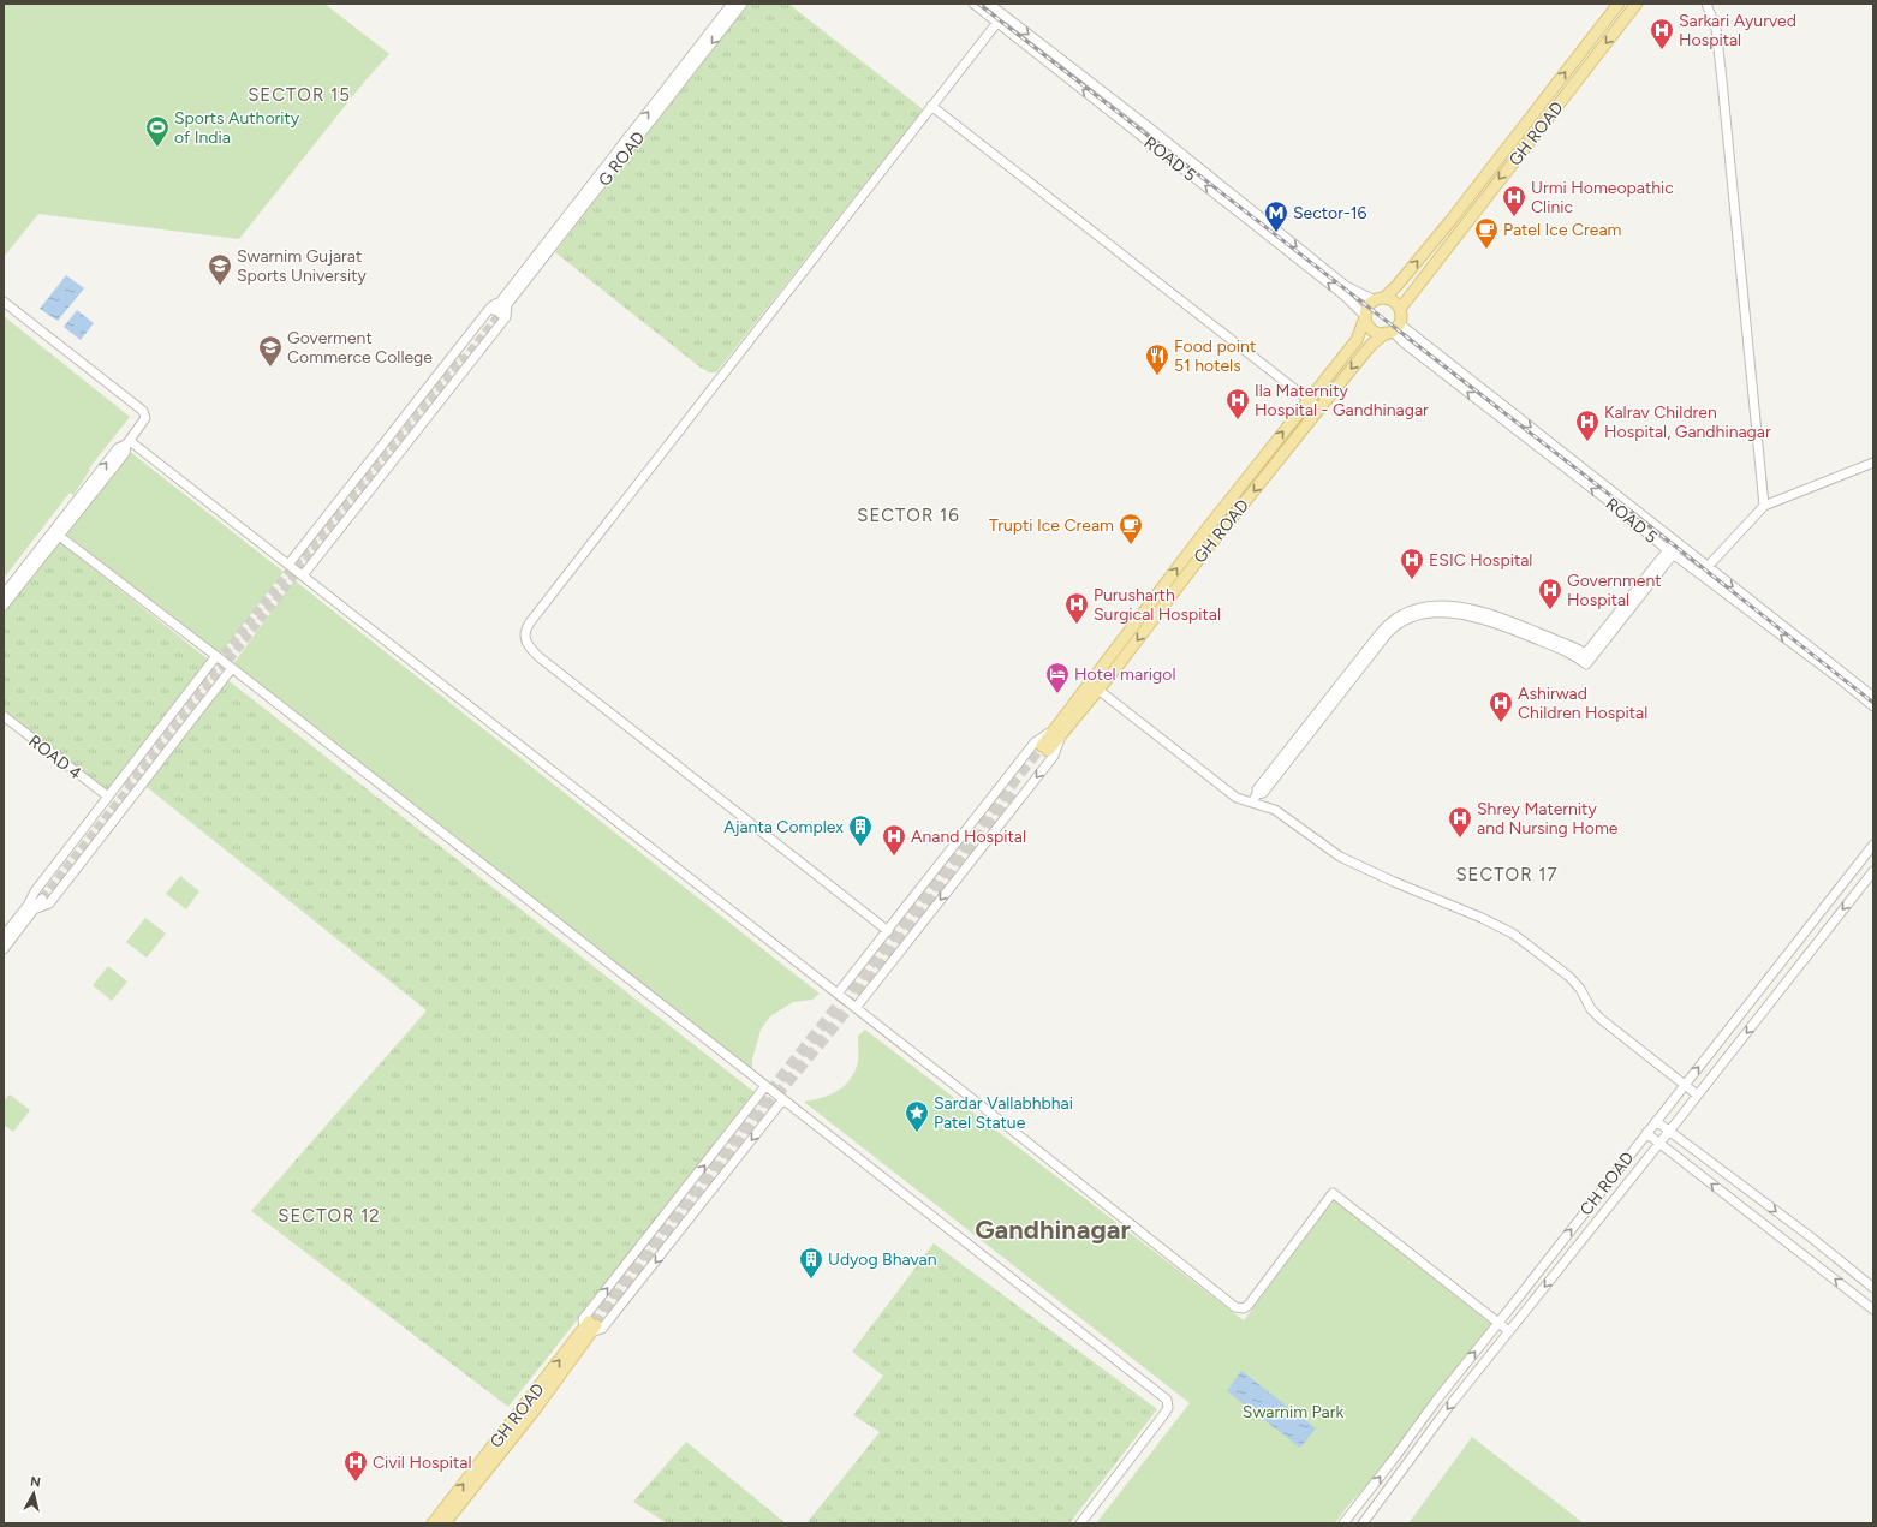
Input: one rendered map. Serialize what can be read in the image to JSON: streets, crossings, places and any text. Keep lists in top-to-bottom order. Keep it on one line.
{"streets":{"main road":["GH ROAD"],"street":["G ROAD","ROAD 5","ROAD 4","CH ROAD"]},"crossings":[["GH ROAD","ROAD 5"]],"districts":["SECTOR 15","SECTOR 16","SECTOR 17","SECTOR 12","Gandhinagar"],"parks":["Swarnim Park"],"places":{"hospital":["Sarkari Ayurved Hospital","Urmi Homeopathic Clinic","Ila Maternity Hospital - Gandhinagar","Kalrav Children Hospital, Gandhinagar","ESIC Hospital","Government Hospital","Purusharth Surgical Hospital","Ashirwad Children Hospital","Shrey Maternity and Nursing Home","Anand Hospital","Civil Hospital"],"sports":["Sports Authority of India"],"metro station":["Sector-16"],"cafe":["Patel Ice Cream","Trupti Ice Cream"],"school or university":["Swarnim Gujarat Sports University","Goverment Commerce College"],"restaurant":["Food point 51 hotels"],"hotel":["Hotel marigol"],"building":["Ajanta Complex","Udyog Bhavan"],"place":["Sardar Vallabhbhai Patel Statue"]},"north":"top"}
